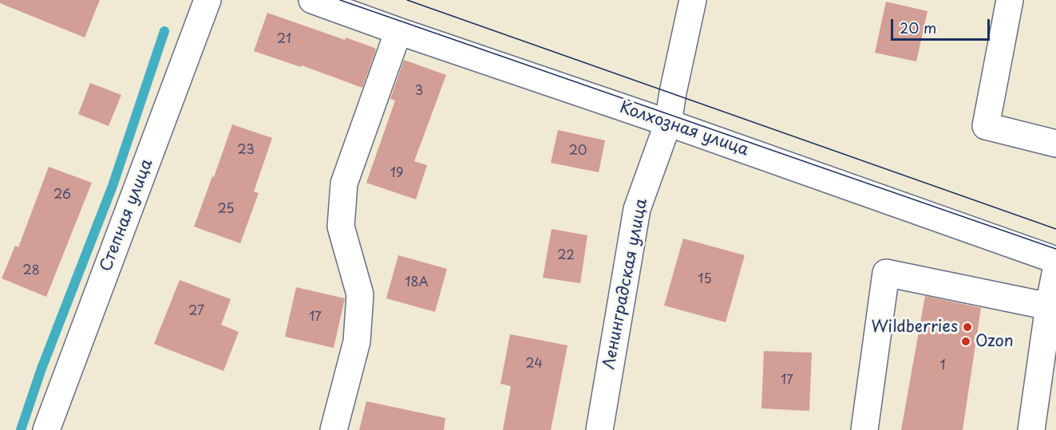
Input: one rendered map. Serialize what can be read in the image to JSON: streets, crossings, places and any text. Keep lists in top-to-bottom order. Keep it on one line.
{"streets":{"street":["Колхозная улица","Степная улица","Ленинградская улица"]},"crossings":[["Колхозная улица","Ленинградская улица"]],"places":["Wildberries","Ozon"],"house_numbers":["21","3","23","20","19","26","25","22","28","15","18А","27","17","24","1","17"],"scale_bar":"20 m"}
